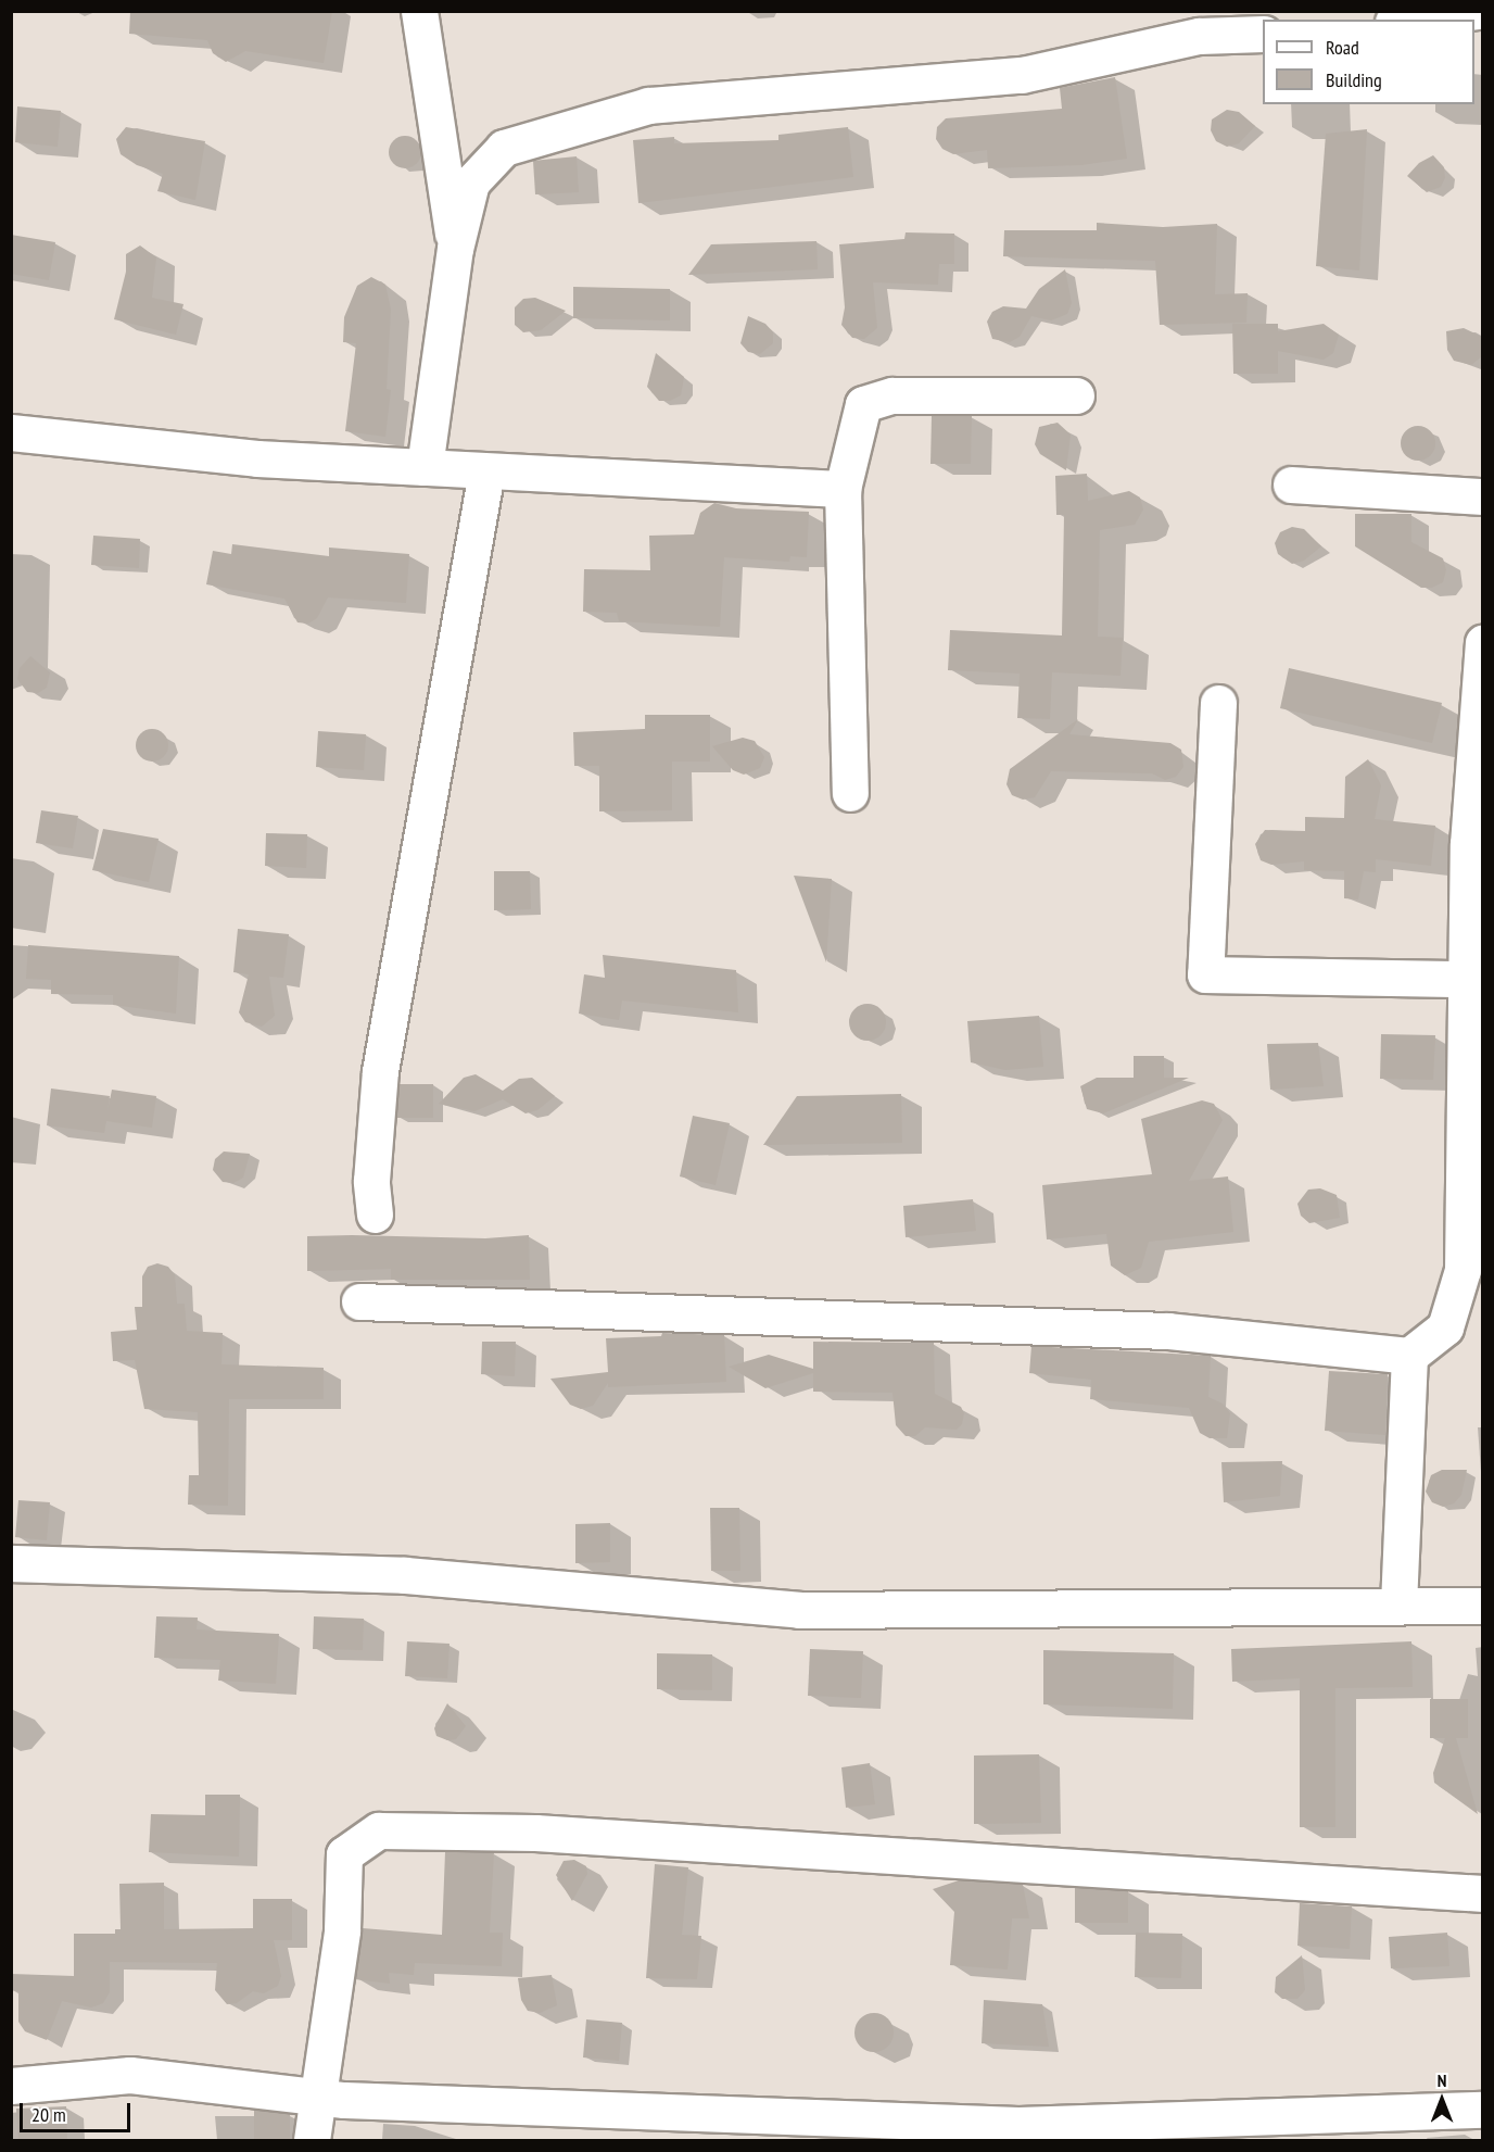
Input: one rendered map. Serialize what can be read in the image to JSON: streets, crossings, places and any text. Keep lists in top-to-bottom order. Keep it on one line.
{"legend":["Road","Building"],"scale_bar":"20 m","north":"top"}
